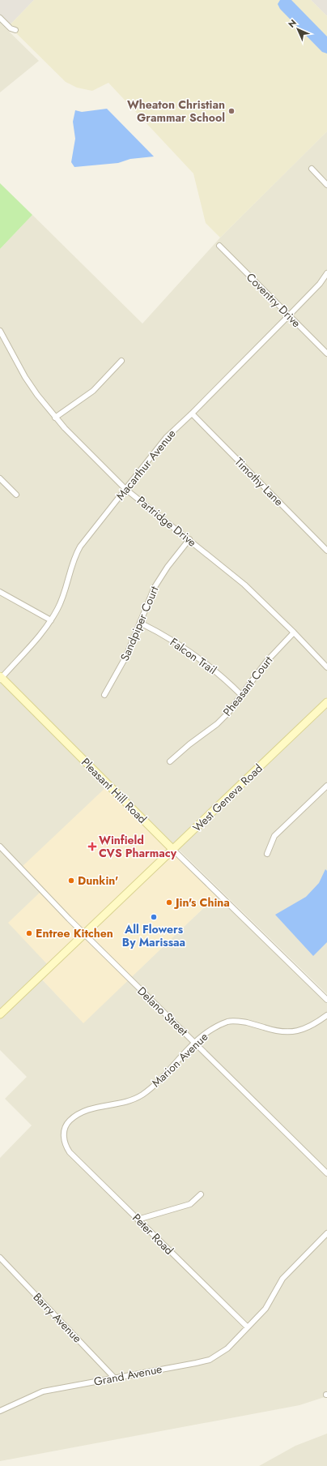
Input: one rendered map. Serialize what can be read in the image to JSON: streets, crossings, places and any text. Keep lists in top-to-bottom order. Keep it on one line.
{"streets":{"main road":["Pleasant Hill Road","West Geneva Road"],"street":["Coventry Drive","Macarthur Avenue","Timothy Lane","Partridge Drive","Sandpiper Court","Falcon Trail","Pheasant Court","Delano Street","Marion Avenue","Peter Road","Barry Avenue","Grand Avenue"]},"crossings":[["Coventry Drive","Macarthur Avenue"],["Macarthur Avenue","Timothy Lane"],["Macarthur Avenue","Partridge Drive"],["Macarthur Avenue","Pleasant Hill Road"],["Partridge Drive","Sandpiper Court"],["Partridge Drive","Pheasant Court"],["Sandpiper Court","Falcon Trail"],["Falcon Trail","Pheasant Court"],["Pleasant Hill Road","West Geneva Road"],["West Geneva Road","Delano Street"],["Delano Street","Marion Avenue"],["Marion Avenue","Peter Road"],["Peter Road","Grand Avenue"],["Barry Avenue","Grand Avenue"]],"places":{"other":["Wheaton Christian Grammar School","Dunkin'","Jin's China","All Flowers By Marissaa","Entree Kitchen"],"health":["Winfield CVS Pharmacy"]},"north":"top left"}
